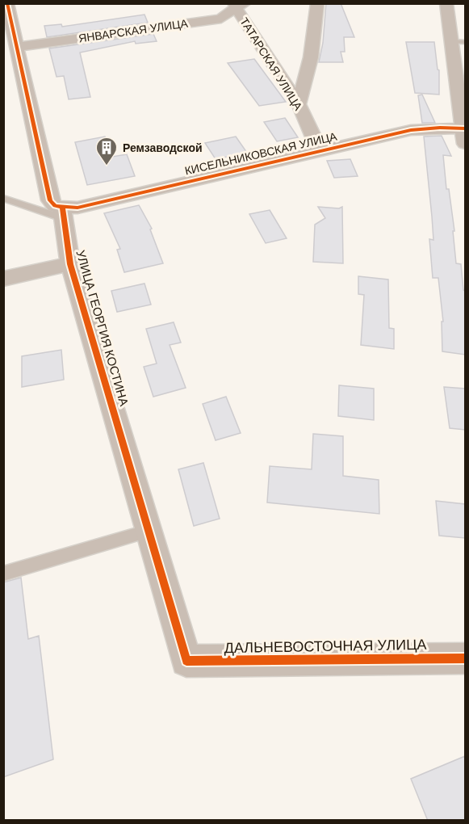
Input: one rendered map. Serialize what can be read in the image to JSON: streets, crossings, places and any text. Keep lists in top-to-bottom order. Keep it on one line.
{"streets":{"street":["ЯНВАРСКАЯ УЛИЦА","ТАТАРСКАЯ УЛИЦА","КИСЕЛЬНИКОВСКАЯ УЛИЦА","УЛИЦА ГЕОРГИЯ КОСТИНА","ДАЛЬНЕВОСТОЧНАЯ УЛИЦА"]},"crossings":[["ЯНВАРСКАЯ УЛИЦА","ТАТАРСКАЯ УЛИЦА"],["ТАТАРСКАЯ УЛИЦА","КИСЕЛЬНИКОВСКАЯ УЛИЦА"],["КИСЕЛЬНИКОВСКАЯ УЛИЦА","УЛИЦА ГЕОРГИЯ КОСТИНА"],["УЛИЦА ГЕОРГИЯ КОСТИНА","ДАЛЬНЕВОСТОЧНАЯ УЛИЦА"]],"places":{"building":["Ремзаводской"]}}
